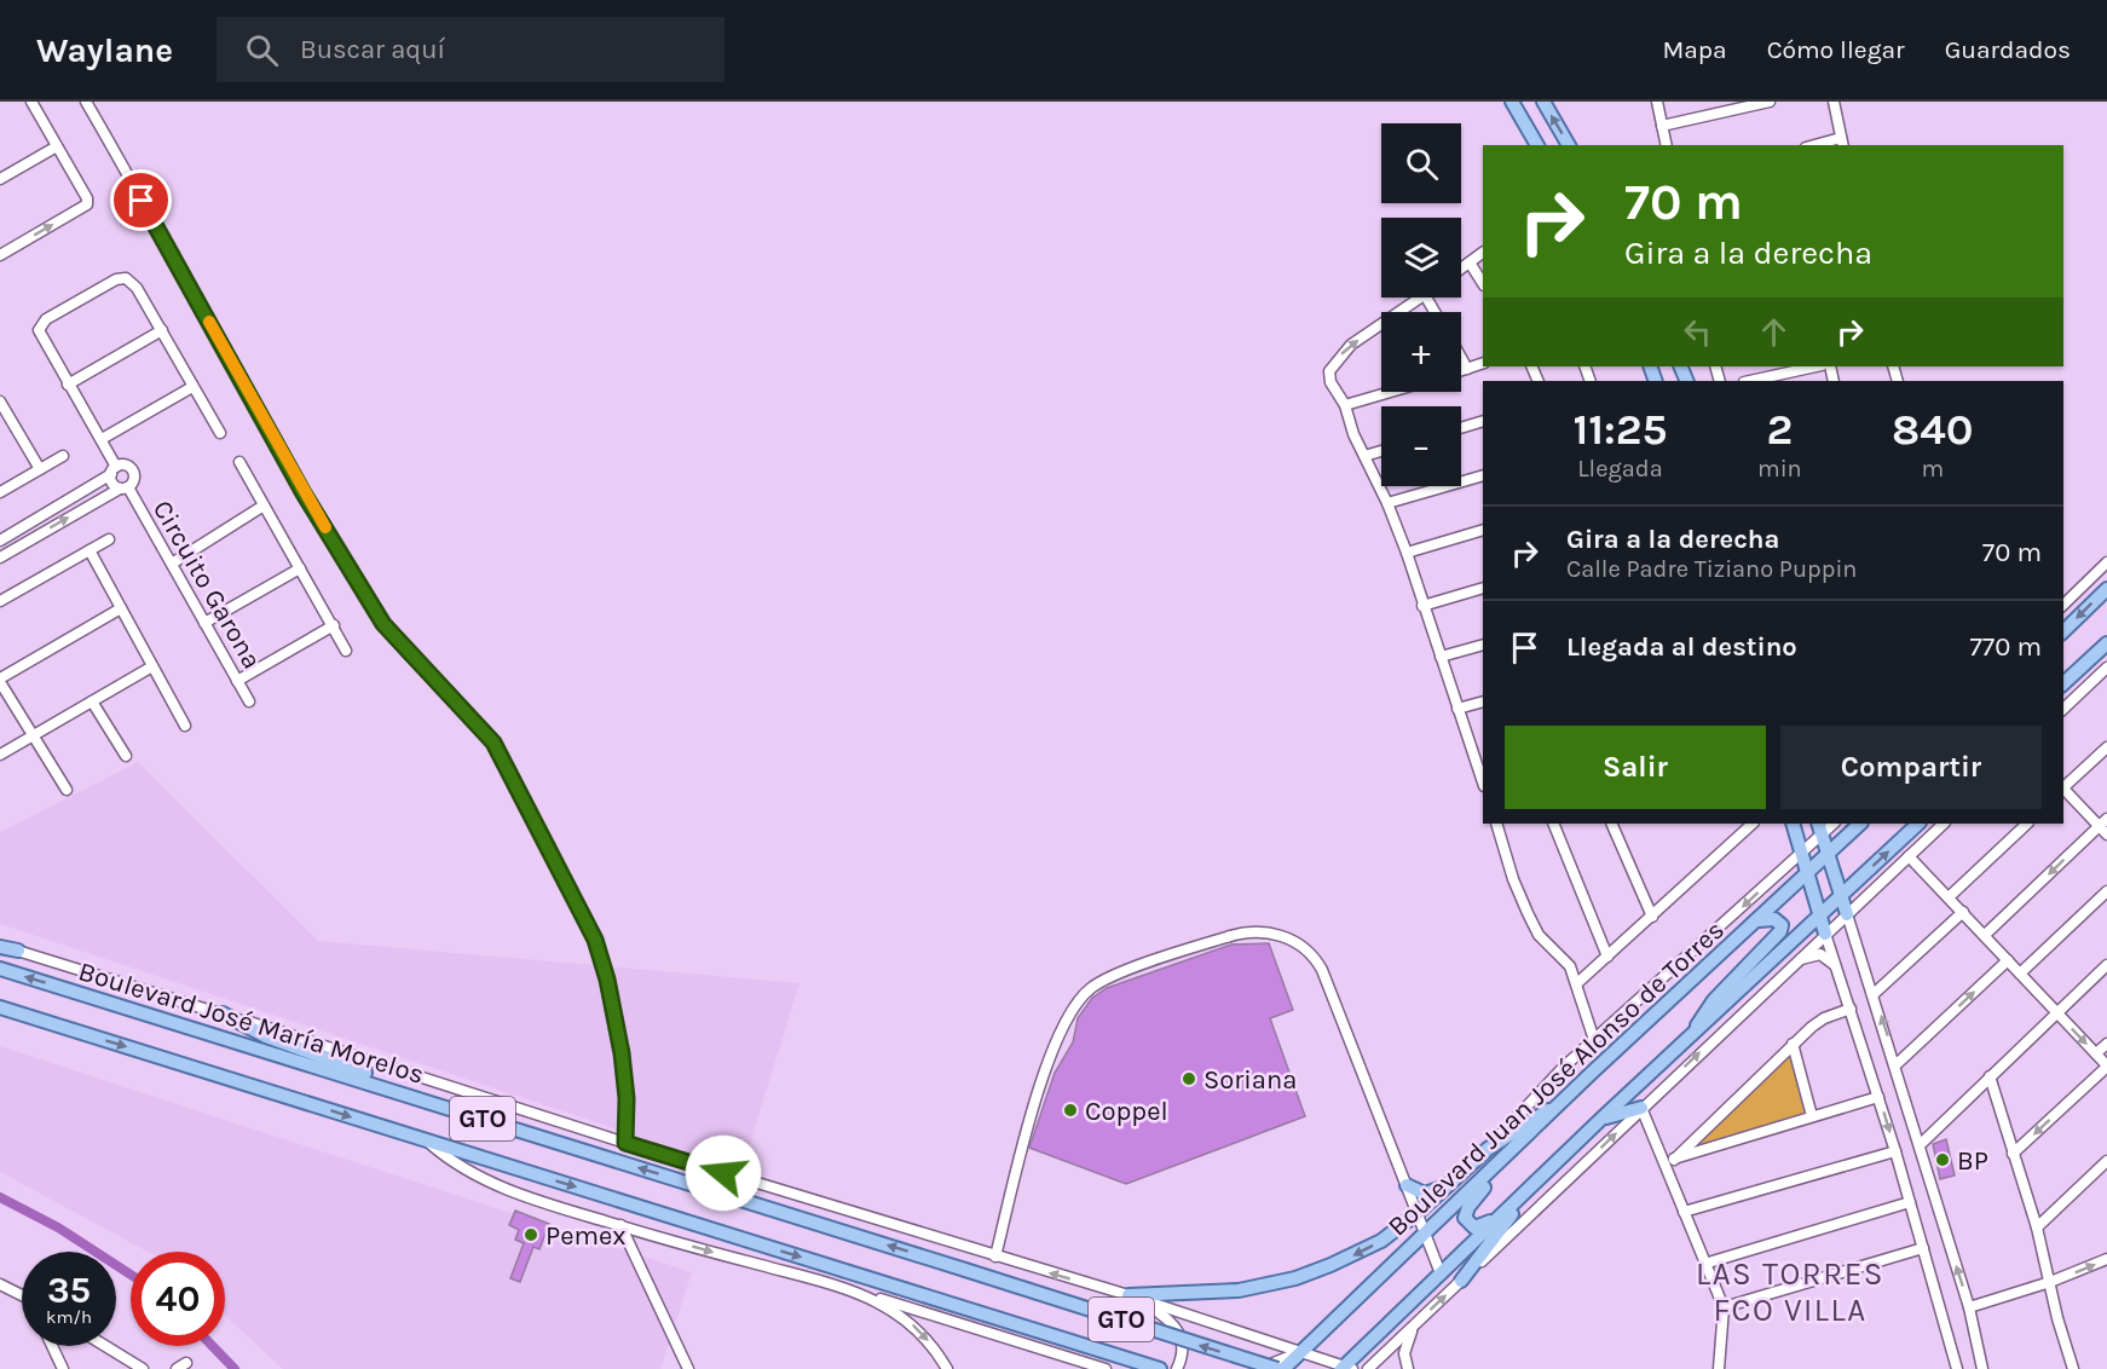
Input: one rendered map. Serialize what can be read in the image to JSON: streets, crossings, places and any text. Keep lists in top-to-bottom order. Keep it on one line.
{"streets":{"main road":["Boulevard José María Morelos","Boulevard Juan José Alonso de Torres","GTO"],"street":["Circuito Garona"]},"districts":["LAS TORRES FCO VILLA"],"places":["Soriana","Coppel","BP","Pemex"],"page":{"header":"Waylane","search":"Buscar aquí","nav":["Mapa","Cómo llegar","Guardados"],"map_buttons":["+","−"],"turn":["70 m","Gira a la derecha"],"eta":["11:25","Llegada","2","min","840","m"],"list":[{"name":"Gira a la derecha","note":"Calle Padre Tiziano Puppin","value":"70 m"},{"name":"Llegada al destino","value":"770 m"}],"buttons":["Salir","Compartir"],"speed":"35 km/h","limit":"40"}}
